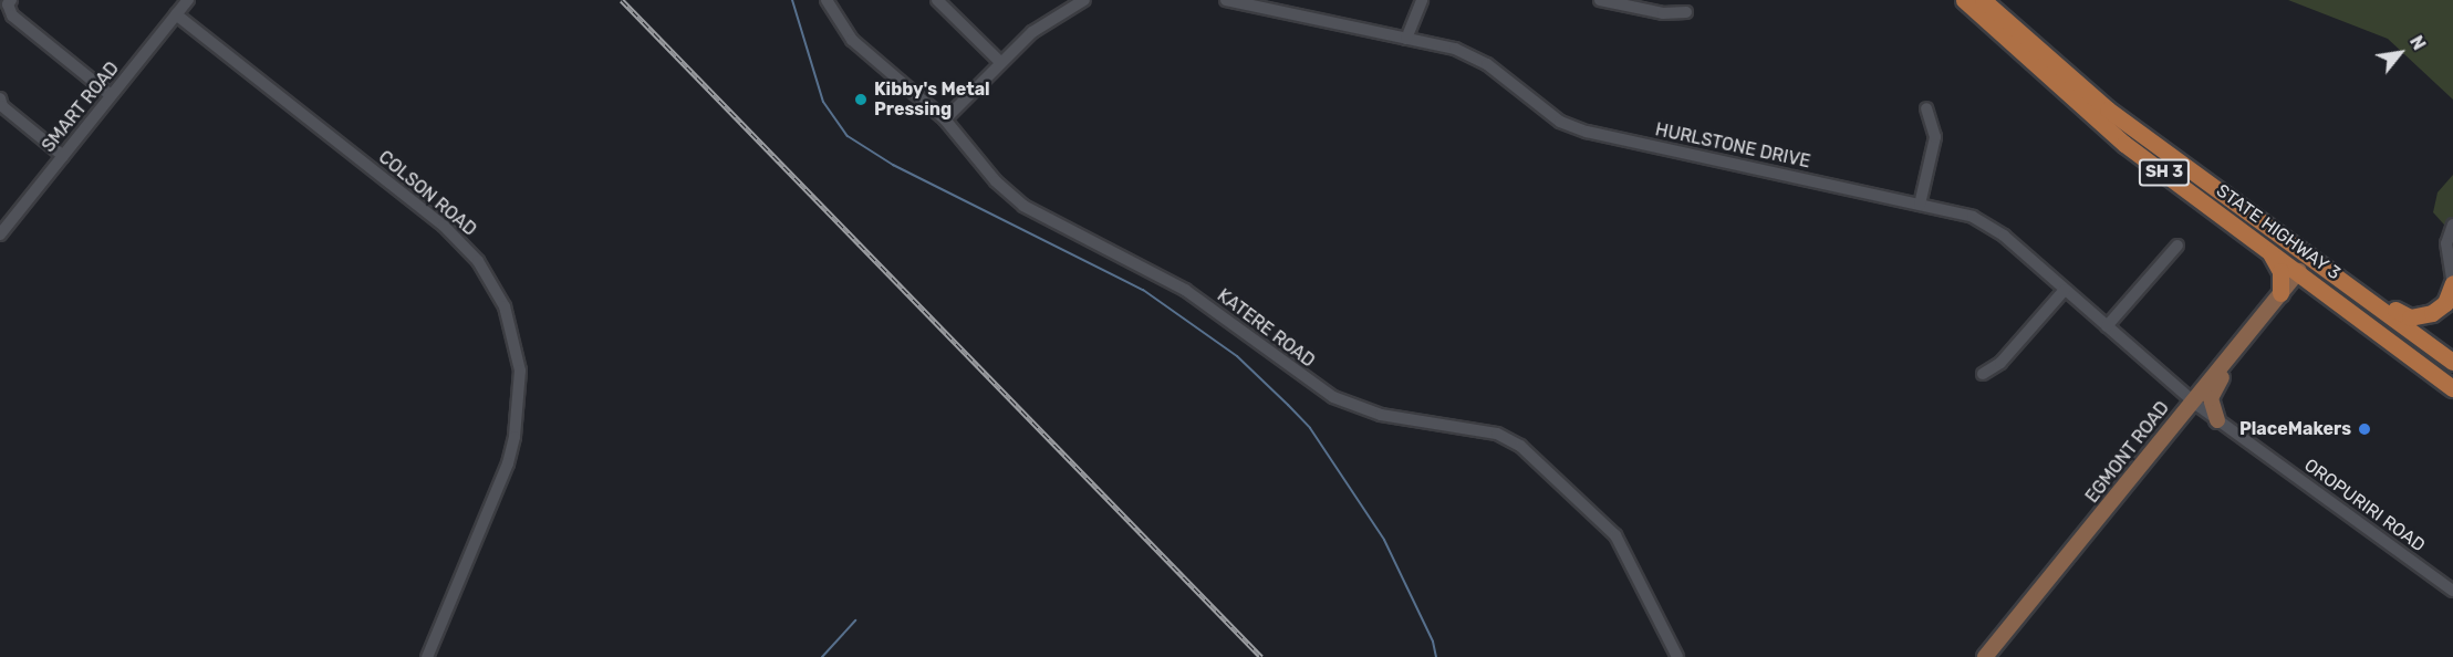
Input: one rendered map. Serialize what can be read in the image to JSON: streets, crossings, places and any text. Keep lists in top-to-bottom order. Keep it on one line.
{"streets":{"highway":["SH 3","STATE HIGHWAY 3"],"main road":["EGMONT ROAD"],"street":["SMART ROAD","HURLSTONE DRIVE","COLSON ROAD","KATERE ROAD","OROPURIRI ROAD"]},"crossings":[["SMART ROAD","COLSON ROAD"],["HURLSTONE DRIVE","EGMONT ROAD"],["HURLSTONE DRIVE","OROPURIRI ROAD"],["STATE HIGHWAY 3","EGMONT ROAD"],["EGMONT ROAD","OROPURIRI ROAD"]],"places":["Kibby's Metal Pressing","PlaceMakers"],"north":"top right"}
